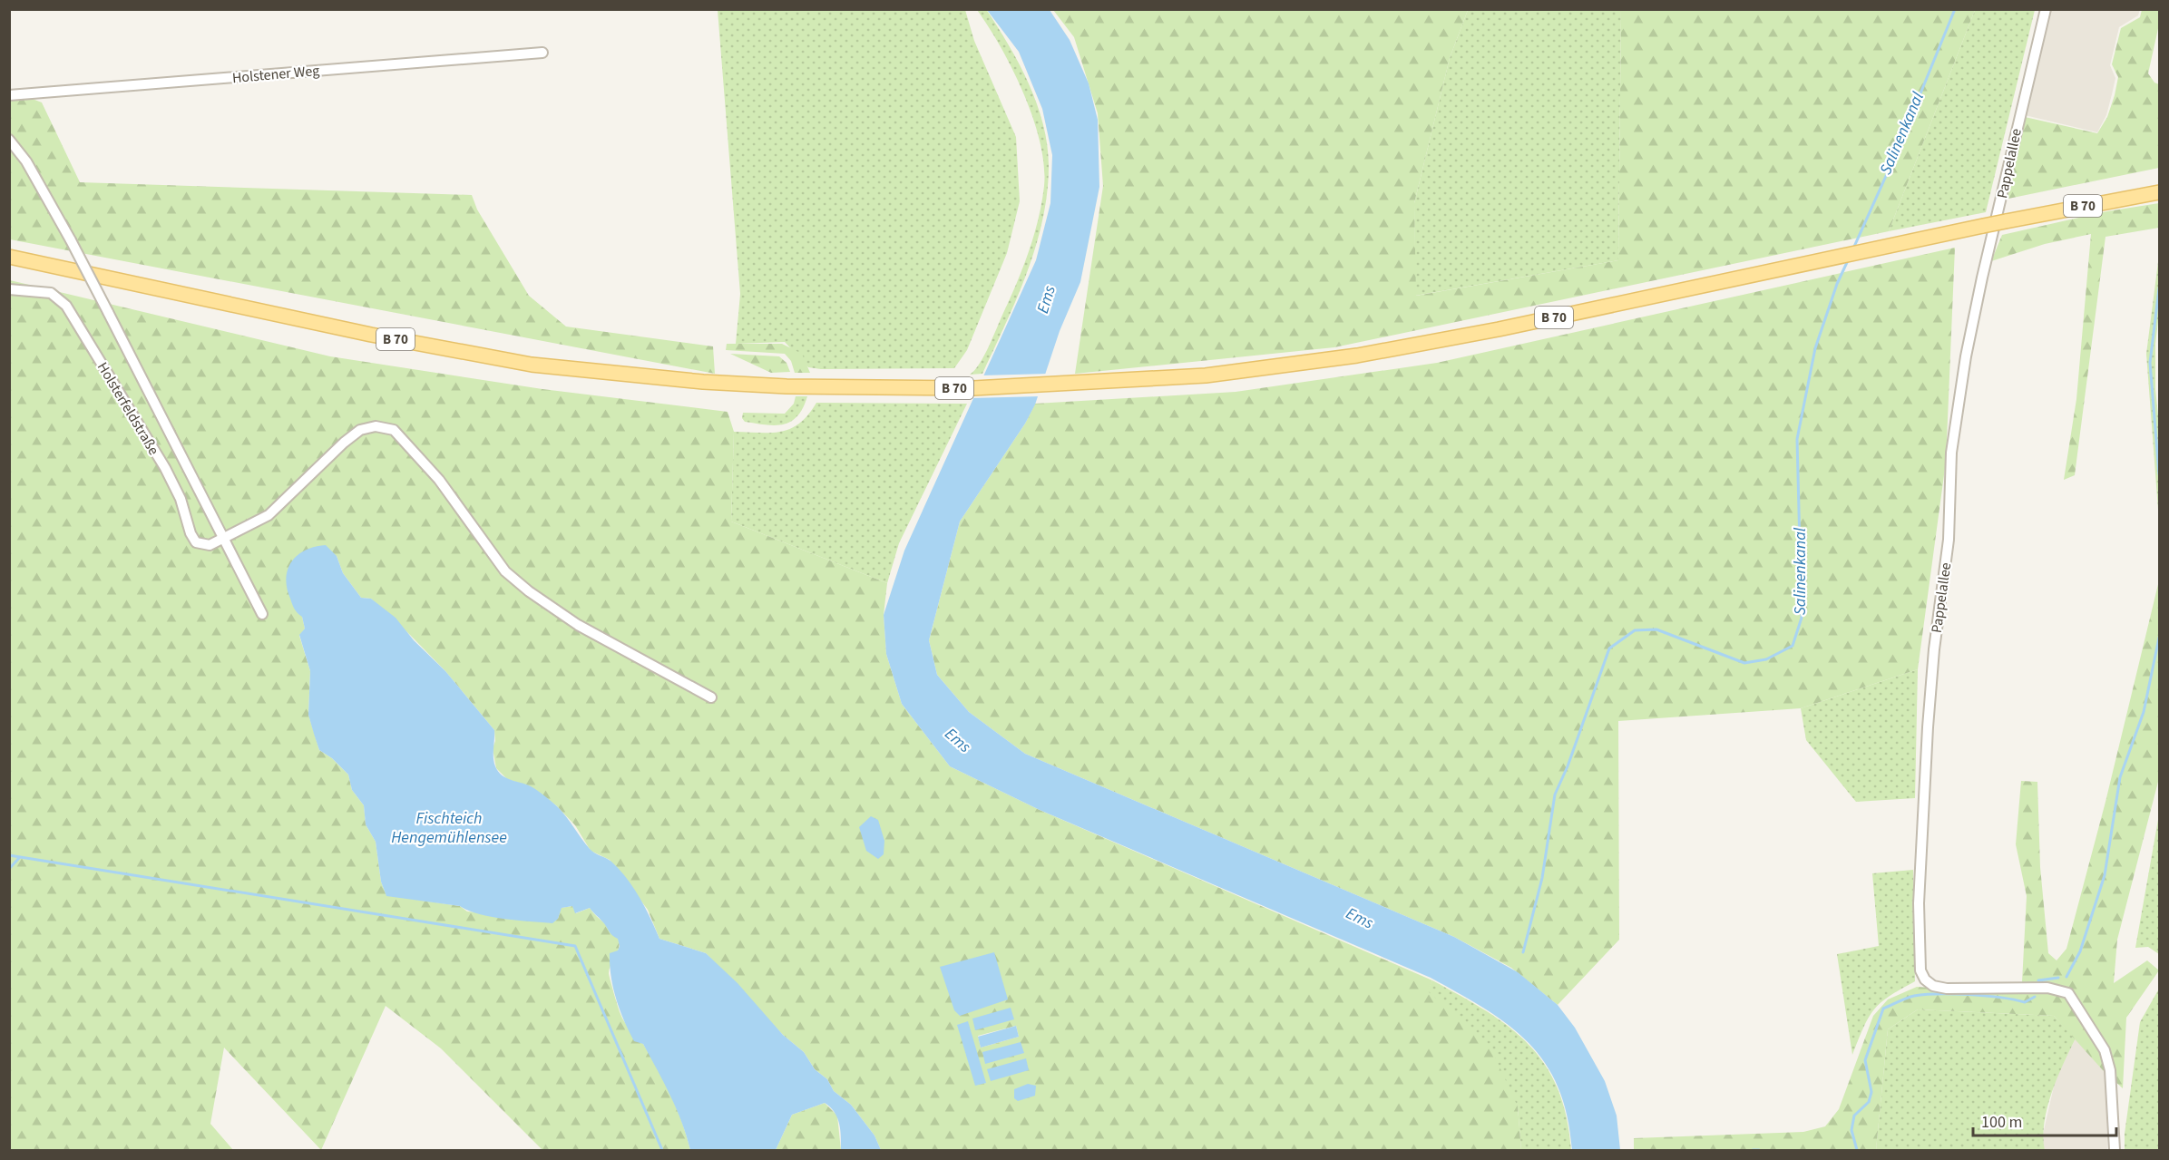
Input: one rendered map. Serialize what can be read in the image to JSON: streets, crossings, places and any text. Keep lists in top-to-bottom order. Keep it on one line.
{"streets":{"main road":["B 70"],"street":["Holstener Weg","Pappelallee","Holsterfeldstraße"]},"water":["Salinenkanal","Ems","Fischteich Hengemühlensee"],"scale_bar":"100 m"}
